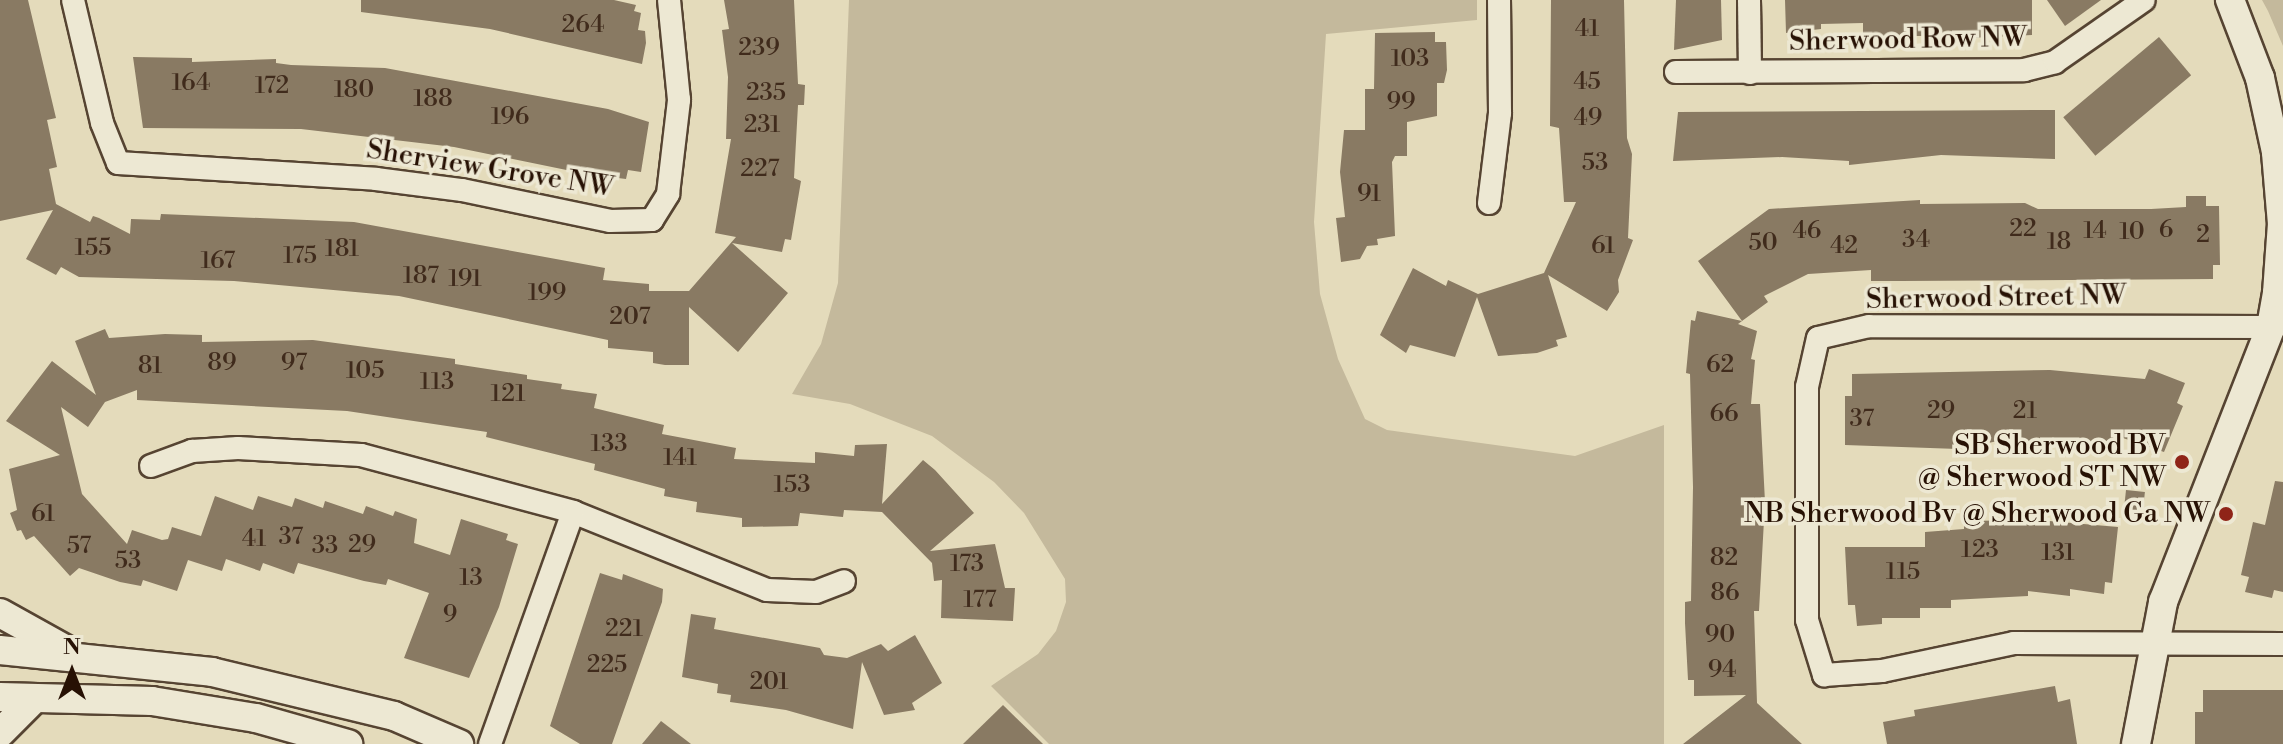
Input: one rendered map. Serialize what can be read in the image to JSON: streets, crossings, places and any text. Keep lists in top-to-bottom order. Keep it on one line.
{"streets":{"street":["Sherwood Row NW","Sherview Grove NW","Sherwood Street NW"]},"places":["SB Sherwood BV @ Sherwood ST NW","NB Sherwood Bv @ Sherwood Ga NW"],"house_numbers":["264","41","239","103","45","164","172","180","235","188","99","196","49","231","53","227","91","22","6","46","14","10","2","34","18","50","61","42","155","181","175","167","187","191","199","207","89","97","62","81","105","113","121","29","21","66","37","133","141","153","61","37","41","29","57","33","123","131","82","53","173","115","13","86","177","9","221","90","225","94","201"],"north":"top"}
